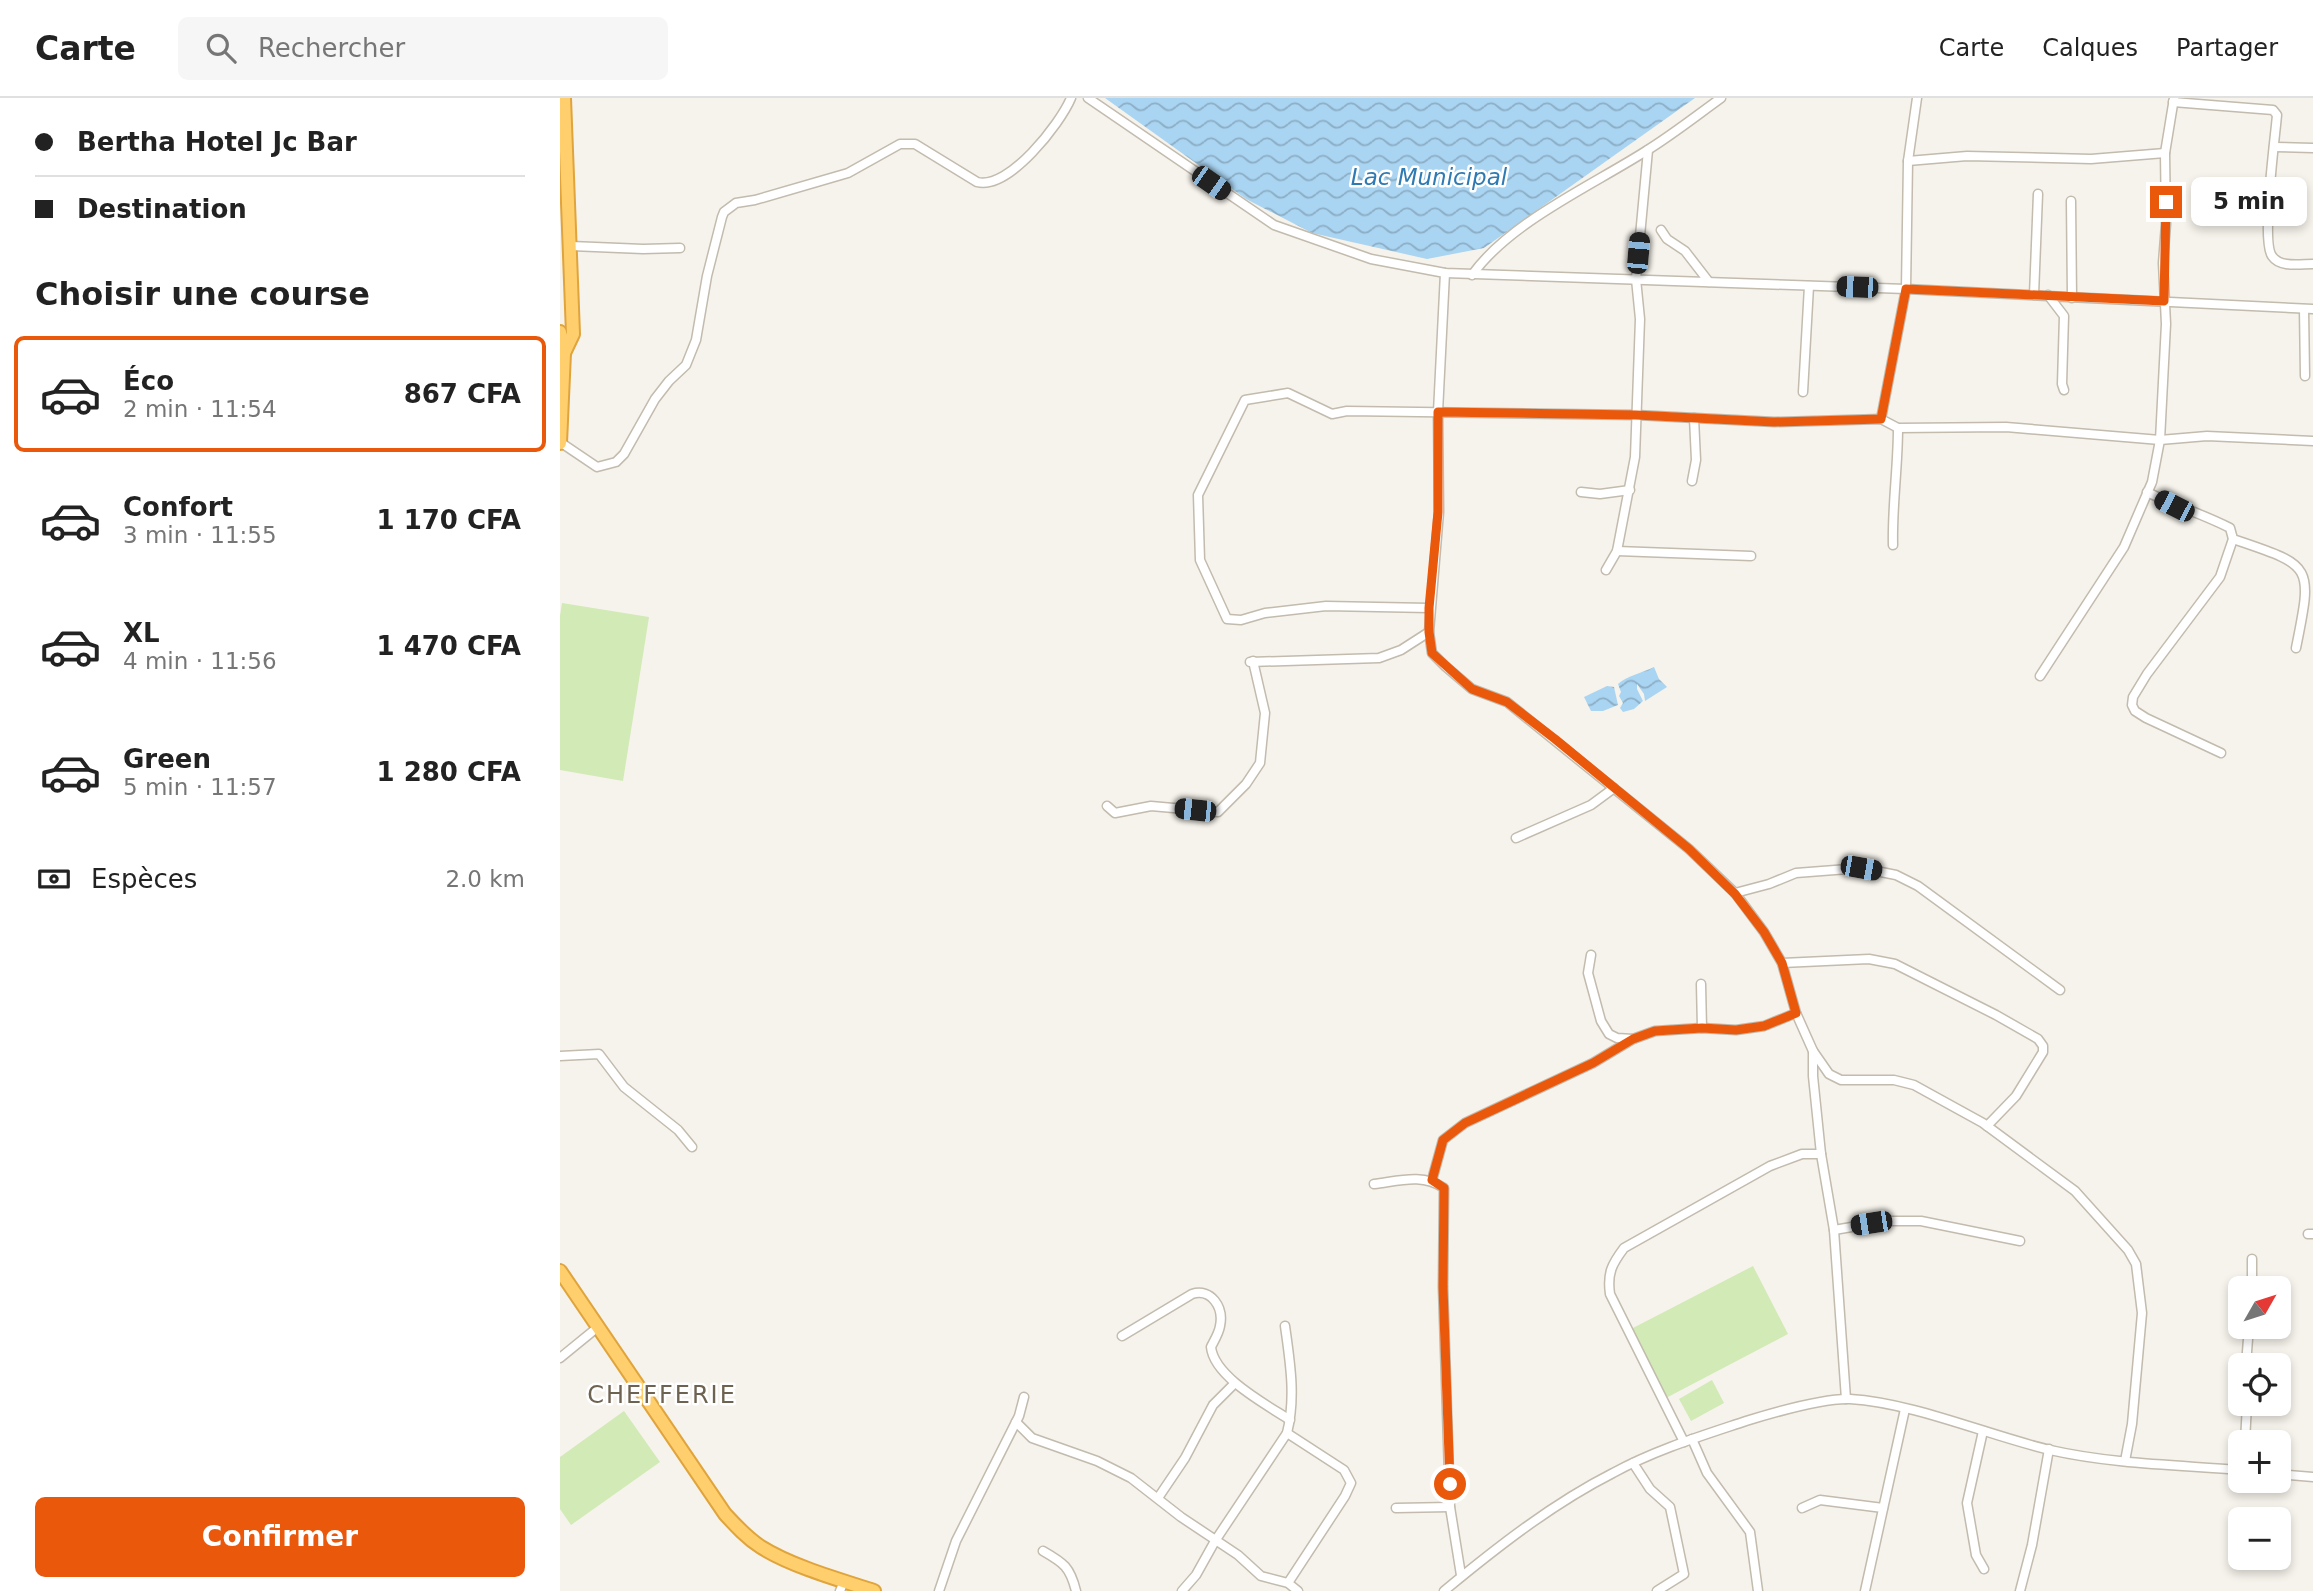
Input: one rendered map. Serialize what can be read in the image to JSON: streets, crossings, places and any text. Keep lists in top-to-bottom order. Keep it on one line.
{"districts":["CHEFFERIE"],"water":["Lac Municipal"],"north":"top right","page":{"header":"Carte","search":"Rechercher","nav":["Carte","Calques","Partager"],"banner":["Bertha Hotel Jc Bar","Destination"],"bubble":"5 min","heading":"Choisir une course","list":[{"name":"Éco","note":"2 min · 11:54","value":"867 CFA"},{"name":"Confort","note":"3 min · 11:55","value":"1 170 CFA"},{"name":"XL","note":"4 min · 11:56","value":"1 470 CFA"},{"name":"Green","note":"5 min · 11:57","value":"1 280 CFA"}],"pay":["Espèces","2.0 km"],"map_buttons":["+","−"],"buttons":"Confirmer"}}
